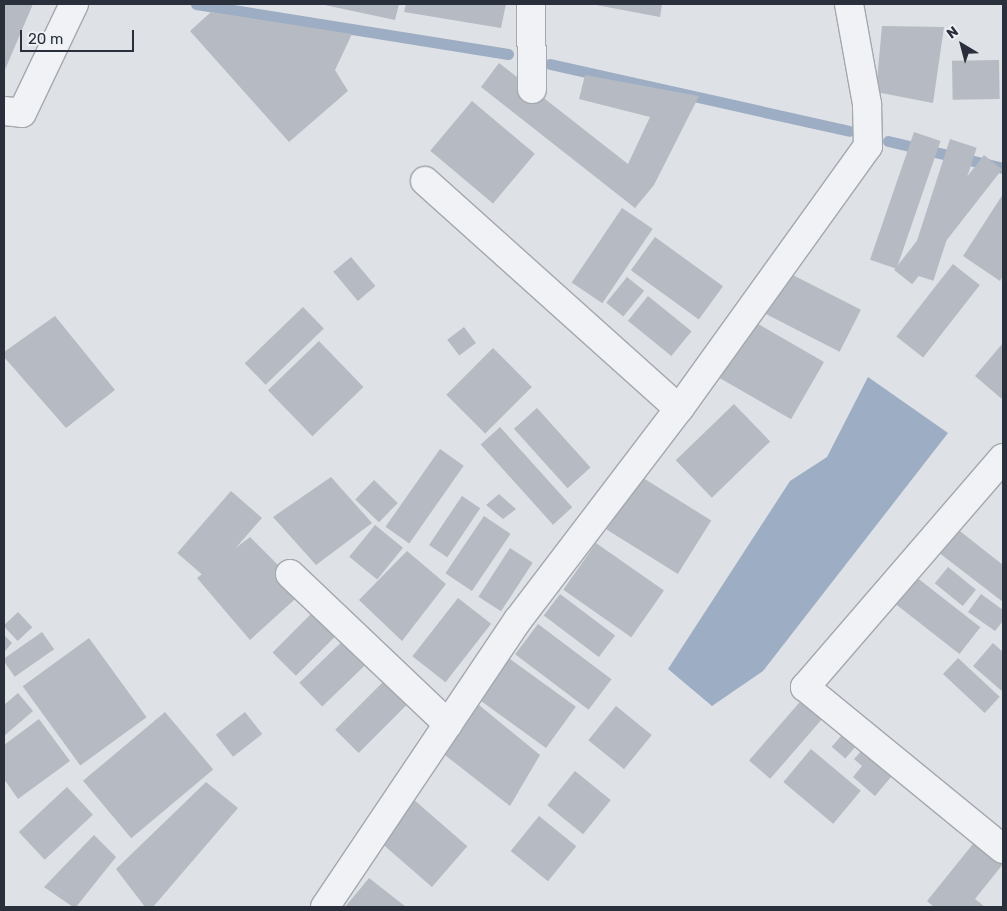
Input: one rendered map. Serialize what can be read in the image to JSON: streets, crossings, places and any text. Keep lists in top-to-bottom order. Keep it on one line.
{"scale_bar":"20 m","north":"top left"}
